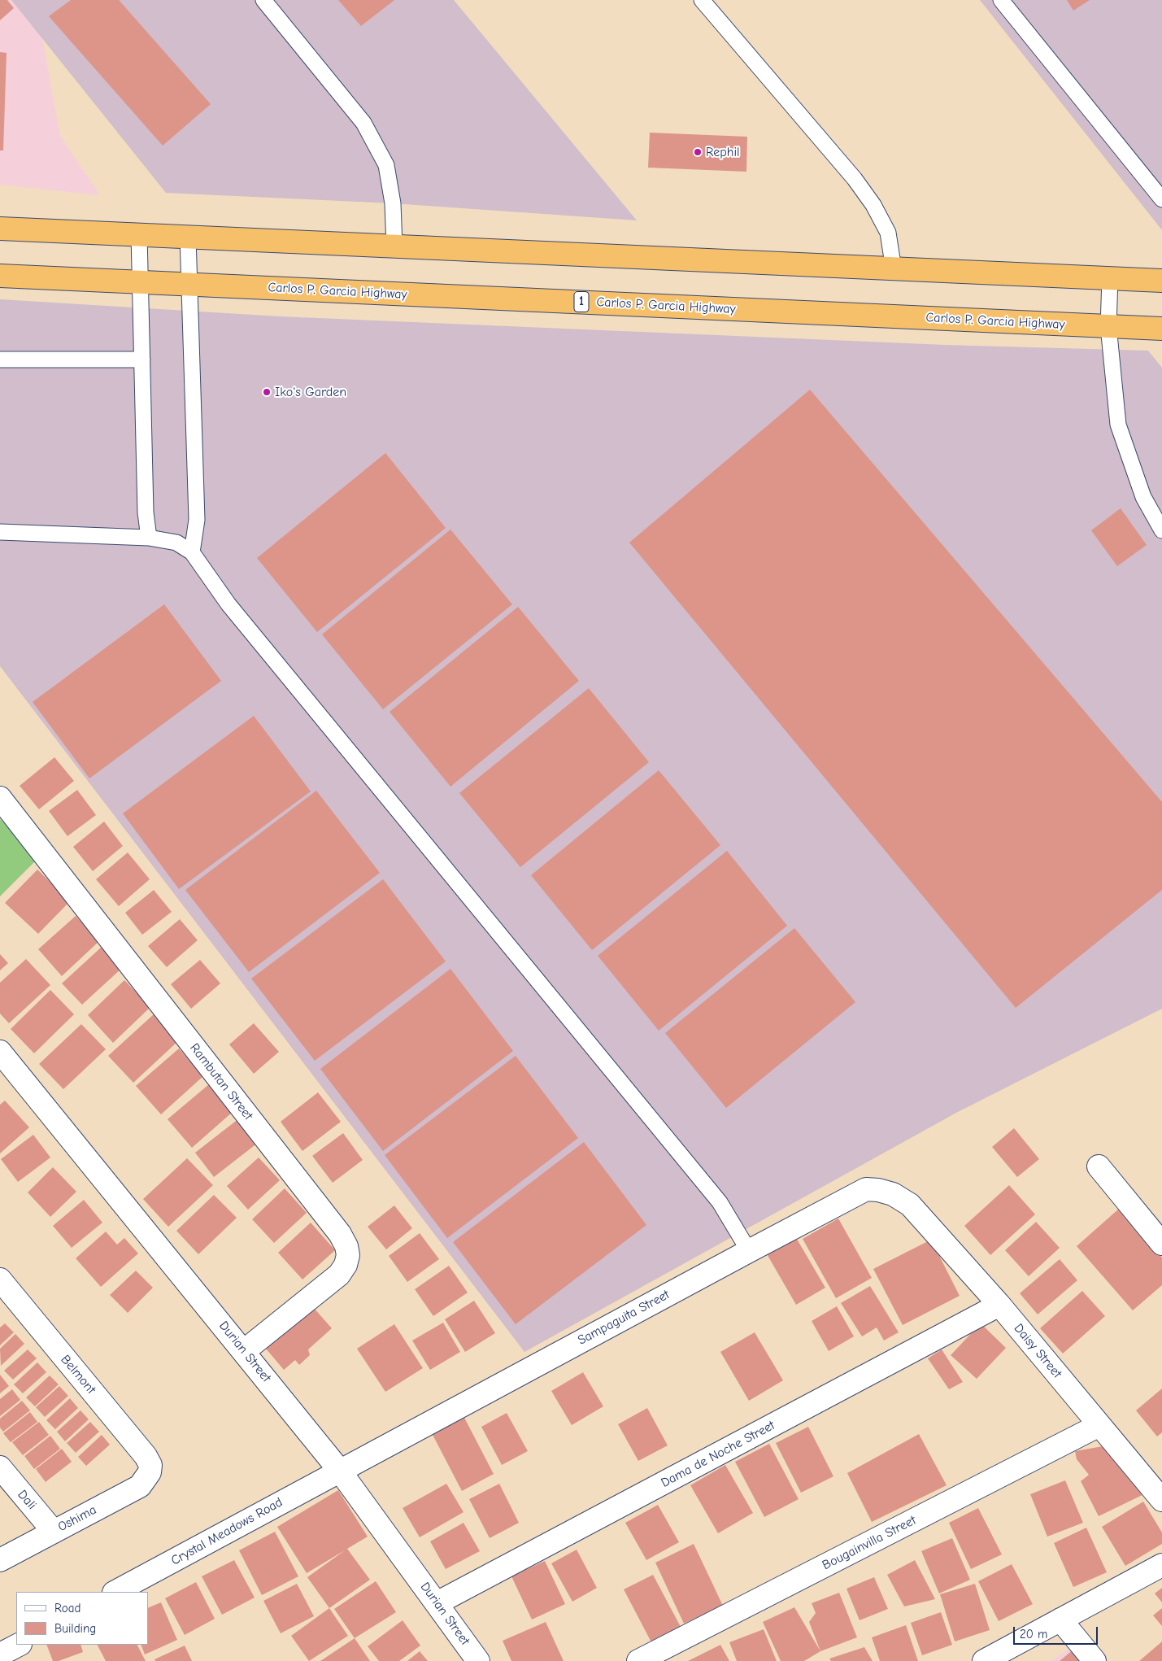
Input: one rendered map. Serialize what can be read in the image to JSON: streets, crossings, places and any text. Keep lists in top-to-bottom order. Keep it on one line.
{"streets":{"highway":["Carlos P. Garcia Highway","1"],"street":["Rambutan Street","Sampaguita Street","Daisy Street","Durian Street","Belmont","Dama de Noche Street","Dali","Oshima","Crystal Meadows Road","Bougainvilla Street"]},"crossings":[["Rambutan Street","Durian Street"],["Sampaguita Street","Daisy Street"],["Sampaguita Street","Durian Street"],["Sampaguita Street","Crystal Meadows Road"],["Daisy Street","Dama de Noche Street"],["Daisy Street","Bougainvilla Street"],["Durian Street","Dama de Noche Street"],["Durian Street","Crystal Meadows Road"],["Belmont","Oshima"],["Dali","Oshima"]],"places":["Rephil","Iko's Garden"],"legend":["Road","Building"],"scale_bar":"20 m"}
